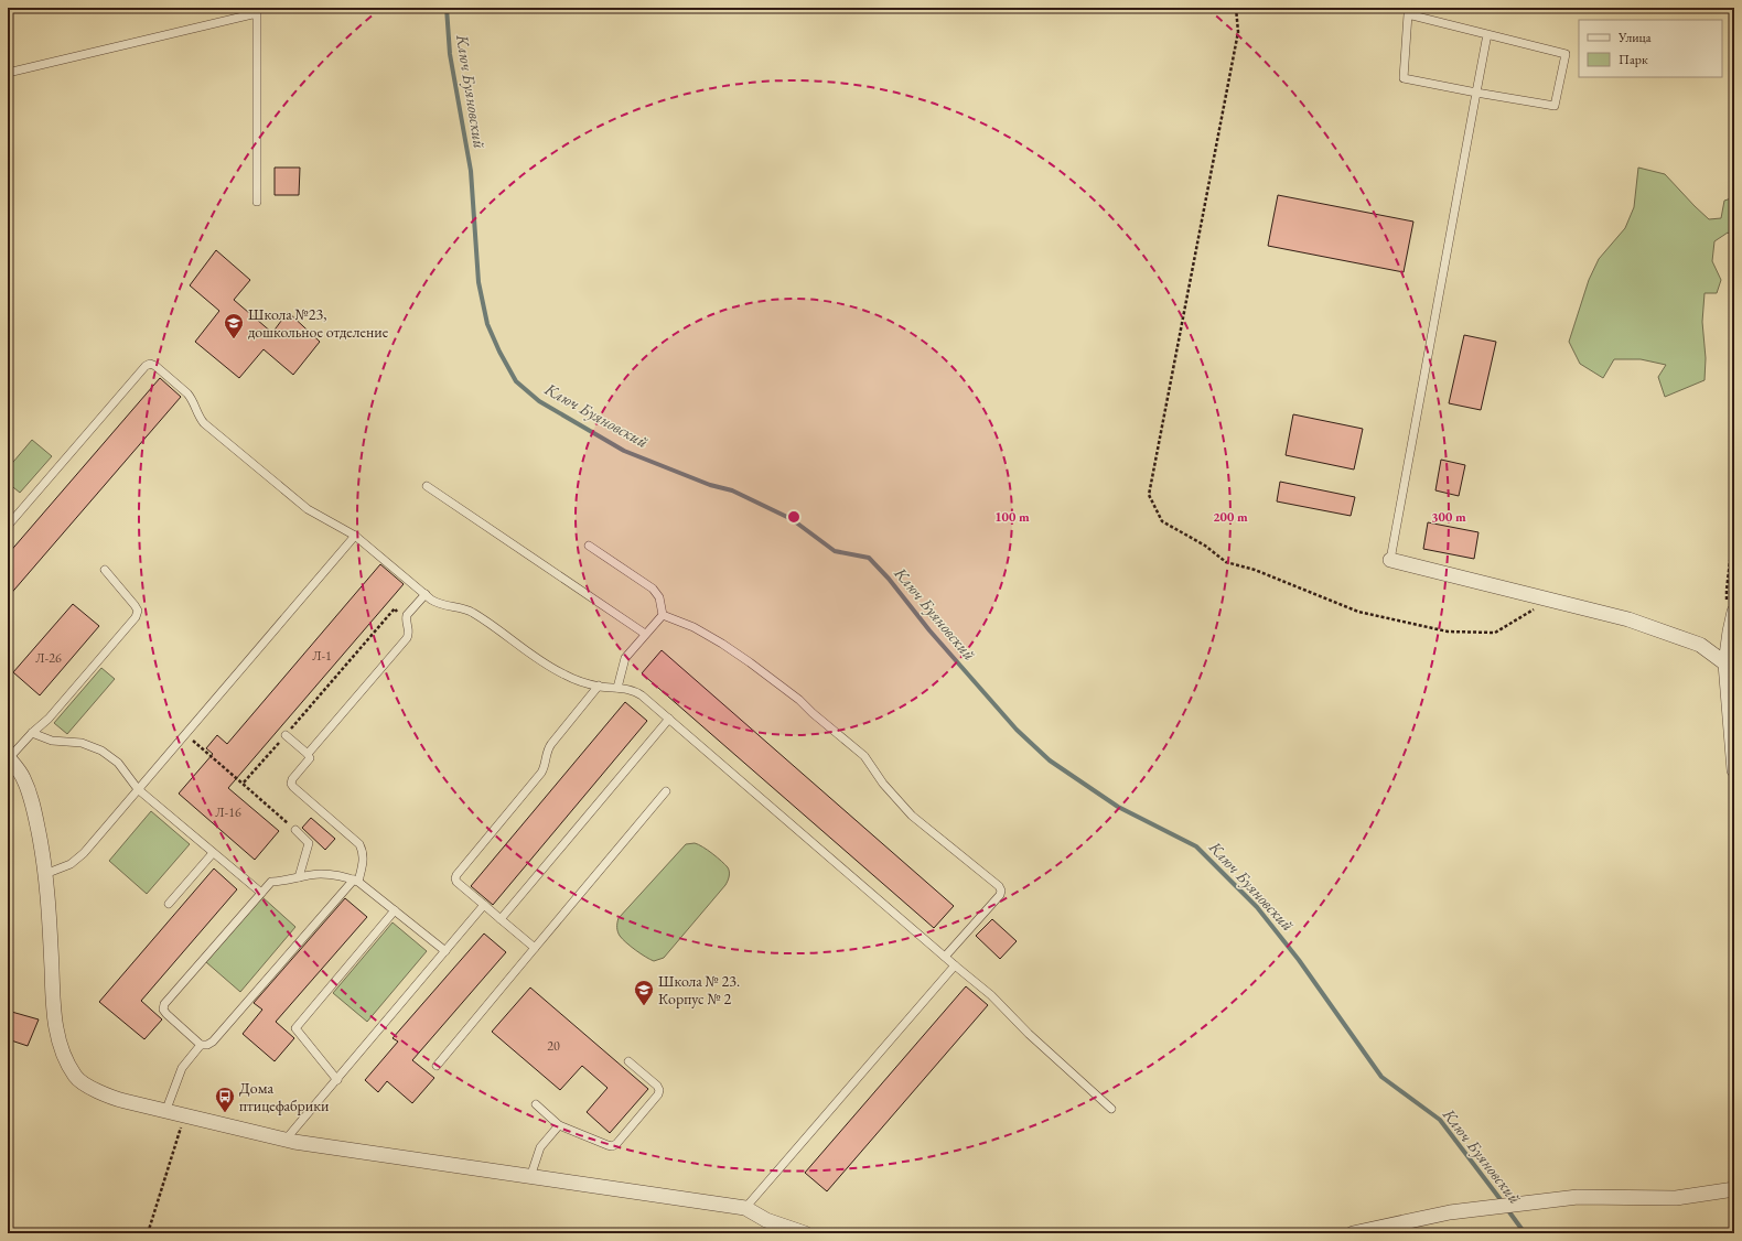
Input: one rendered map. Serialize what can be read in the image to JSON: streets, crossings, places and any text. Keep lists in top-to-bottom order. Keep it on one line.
{"water":["Ключ Буяновский"],"places":{"school or university":["Школа №23, дошкольное отделение","Школа № 23. Корпус № 2"],"bus stop":["Дома птицефабрики"]},"house_numbers":["Л-1","Л-26","Л-16","20"],"legend":["Улица","Парк"],"rings":["100 m","200 m","300 m"]}
